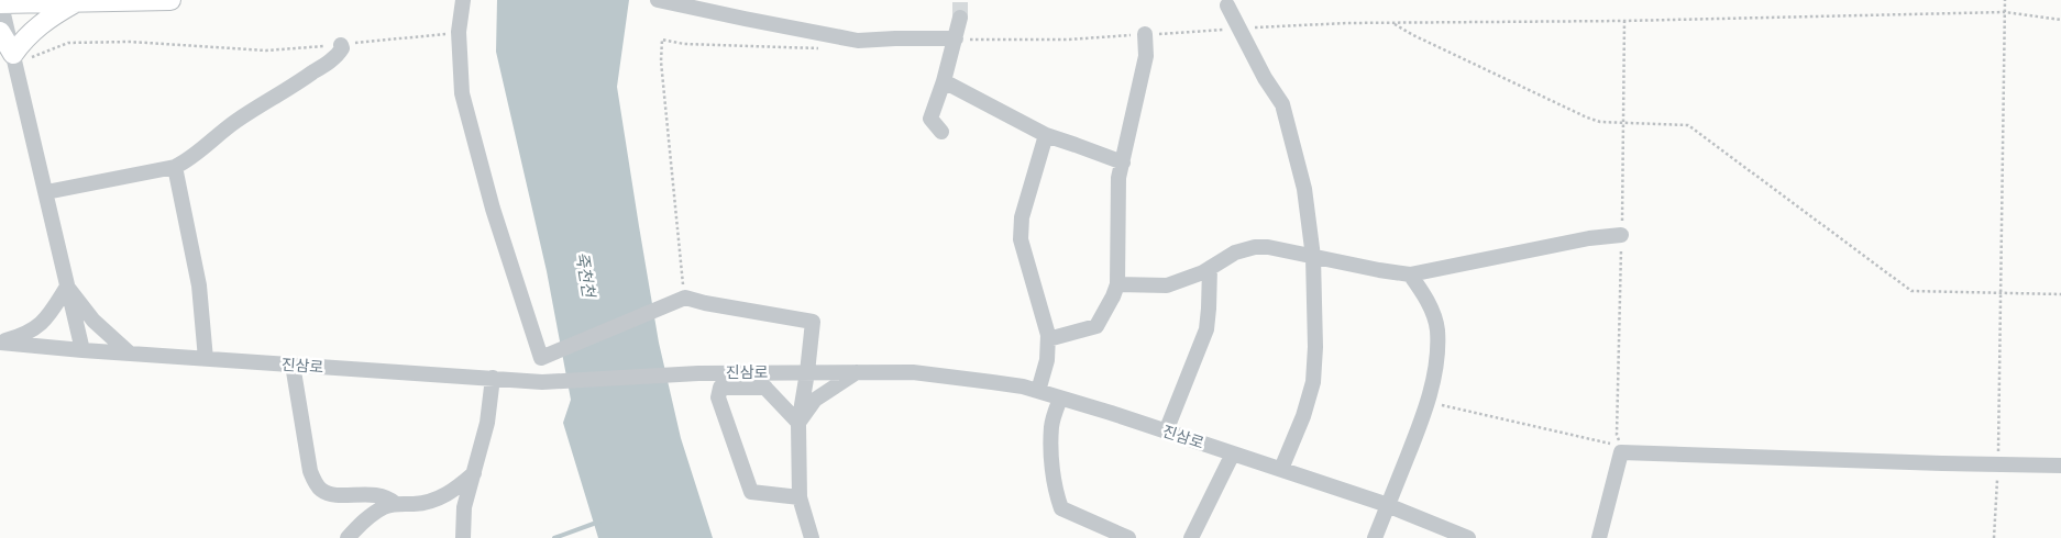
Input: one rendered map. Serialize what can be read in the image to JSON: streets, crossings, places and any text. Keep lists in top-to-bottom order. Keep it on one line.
{"streets":{"street":["진삼로"]},"water":["죽천천"]}
